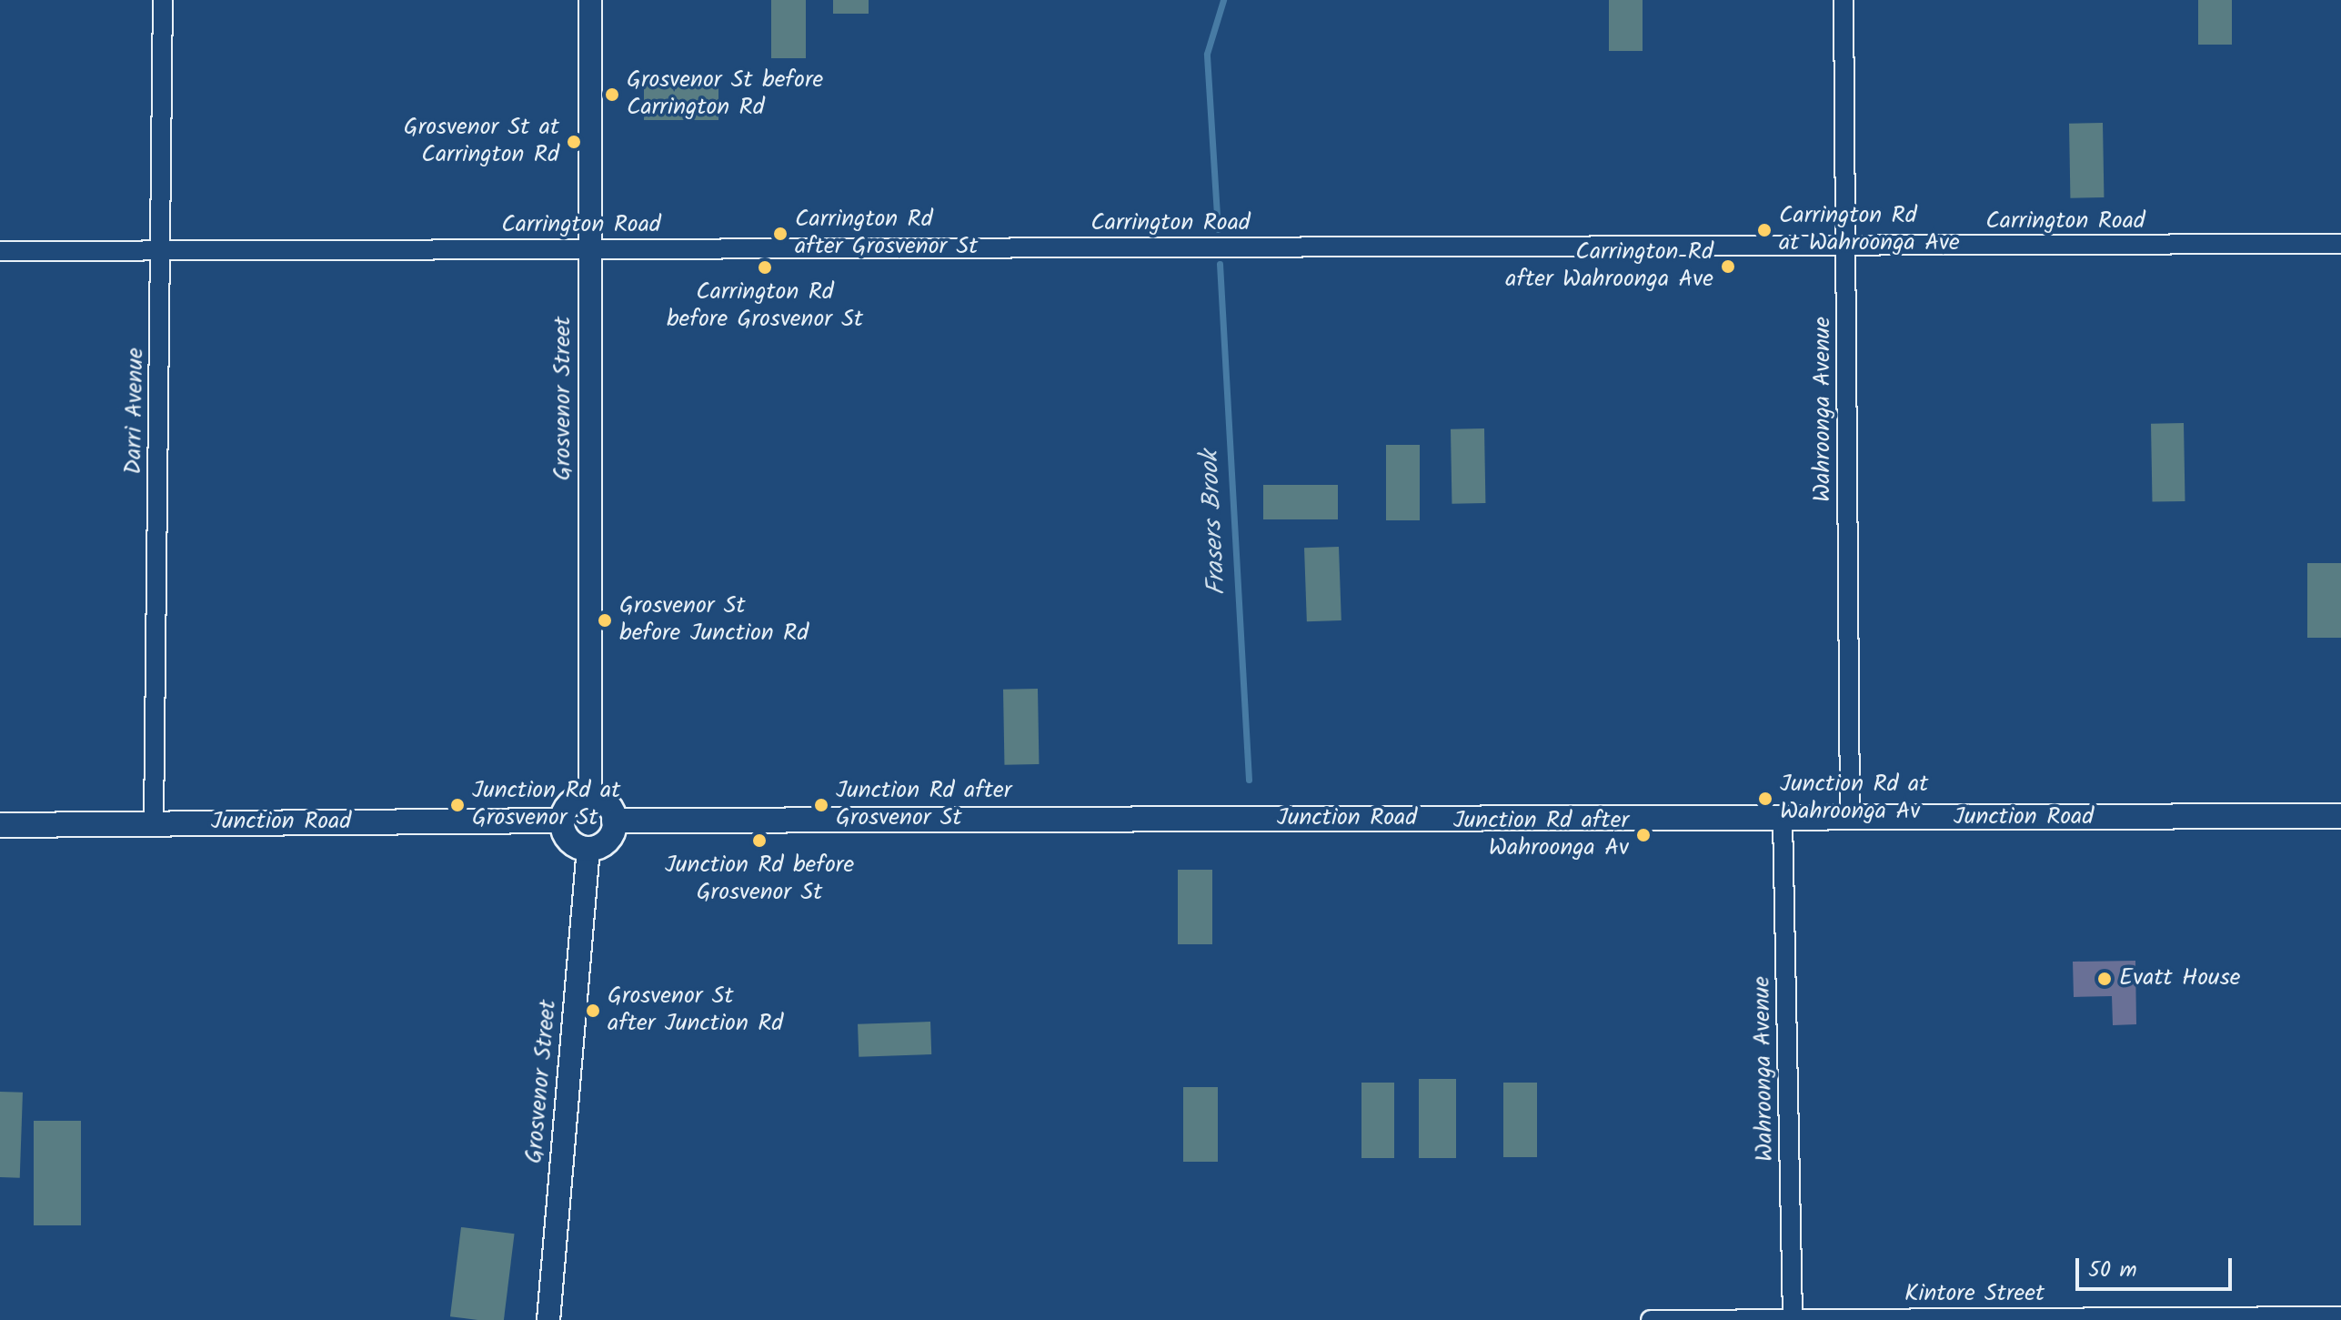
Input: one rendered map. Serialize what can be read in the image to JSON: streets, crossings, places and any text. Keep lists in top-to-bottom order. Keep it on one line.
{"streets":{"main road":["Junction Road"],"street":["Carrington Road","Grosvenor Street","Wahroonga Avenue","Darri Avenue","Kintore Street"]},"crossings":[["Carrington Road","Grosvenor Street"],["Carrington Road","Wahroonga Avenue"],["Carrington Road","Darri Avenue"],["Grosvenor Street","Junction Road"],["Wahroonga Avenue","Junction Road"],["Wahroonga Avenue","Kintore Street"],["Darri Avenue","Junction Road"]],"water":["Frasers Brook"],"places":["Grosvenor St before Carrington Rd","Grosvenor St at Carrington Rd","Carrington Rd at Wahroonga Ave","Carrington Rd after Grosvenor St","Carrington Rd after Wahroonga Ave","Carrington Rd before Grosvenor St","Grosvenor St before Junction Rd","Junction Rd at Wahroonga Av","Junction Rd at Grosvenor St","Junction Rd after Grosvenor St","Junction Rd after Wahroonga Av","Junction Rd before Grosvenor St","Evatt House","Grosvenor St after Junction Rd"],"scale_bar":"50 m"}
